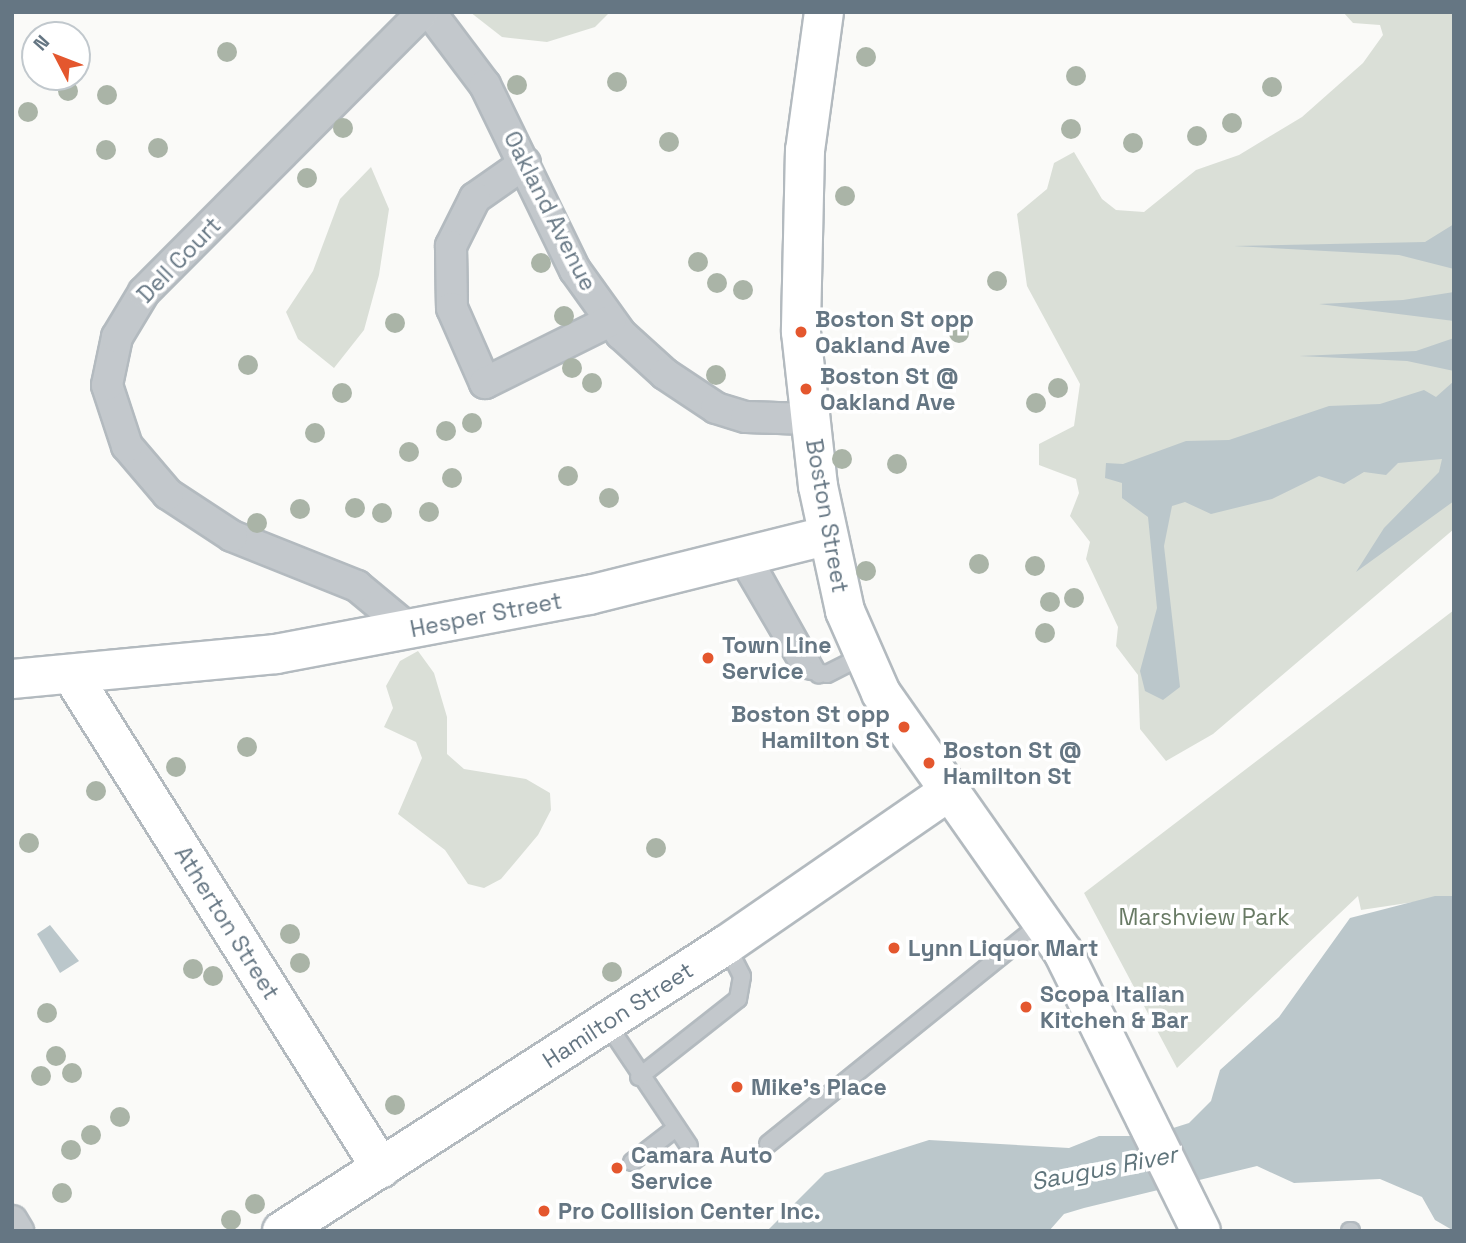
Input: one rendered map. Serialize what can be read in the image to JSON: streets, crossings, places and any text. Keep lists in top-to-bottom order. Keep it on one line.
{"streets":{"main road":["Boston Street","Hesper Street","Atherton Street","Hamilton Street"],"street":["Oakland Avenue","Dell Court"]},"crossings":[["Oakland Avenue","Boston Street"],["Dell Court","Hesper Street"],["Boston Street","Hesper Street"],["Boston Street","Hamilton Street"],["Hesper Street","Atherton Street"],["Atherton Street","Hamilton Street"]],"water":["Saugus River"],"parks":["Marshview Park"],"places":["Boston St opp Oakland Ave","Boston St @ Oakland Ave","Town Line Service","Boston St opp Hamilton St","Boston St @ Hamilton St","Lynn Liquor Mart","Scopa Italian Kitchen & Bar","Mike's Place","Camara Auto Service","Pro Collision Center Inc."],"north":"top left"}
